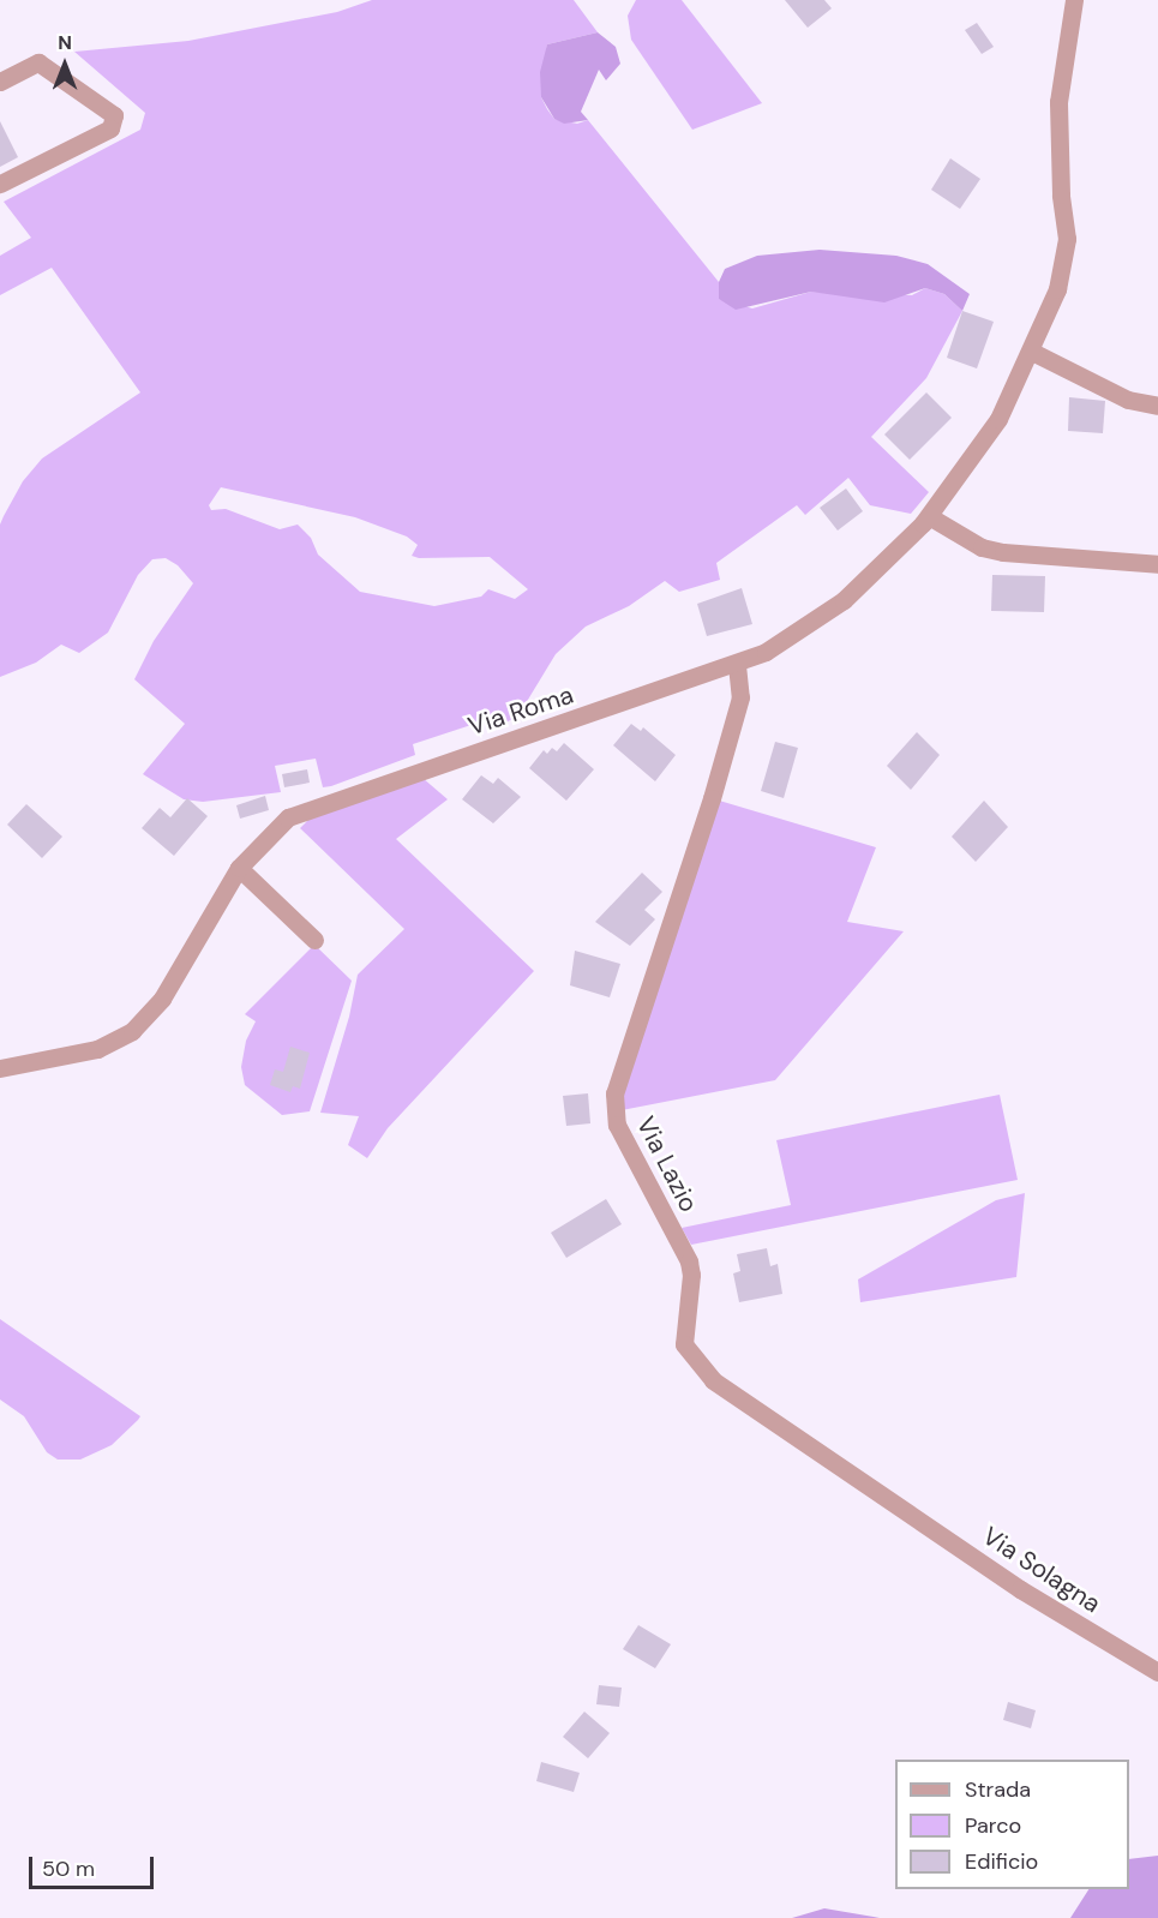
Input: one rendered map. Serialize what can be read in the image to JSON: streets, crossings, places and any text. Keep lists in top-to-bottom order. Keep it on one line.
{"streets":{"street":["Via Roma","Via Lazio","Via Solagna"]},"crossings":[["Via Roma","Via Lazio"],["Via Lazio","Via Solagna"]],"legend":["Strada","Parco","Edificio"],"scale_bar":"50 m","north":"top"}
